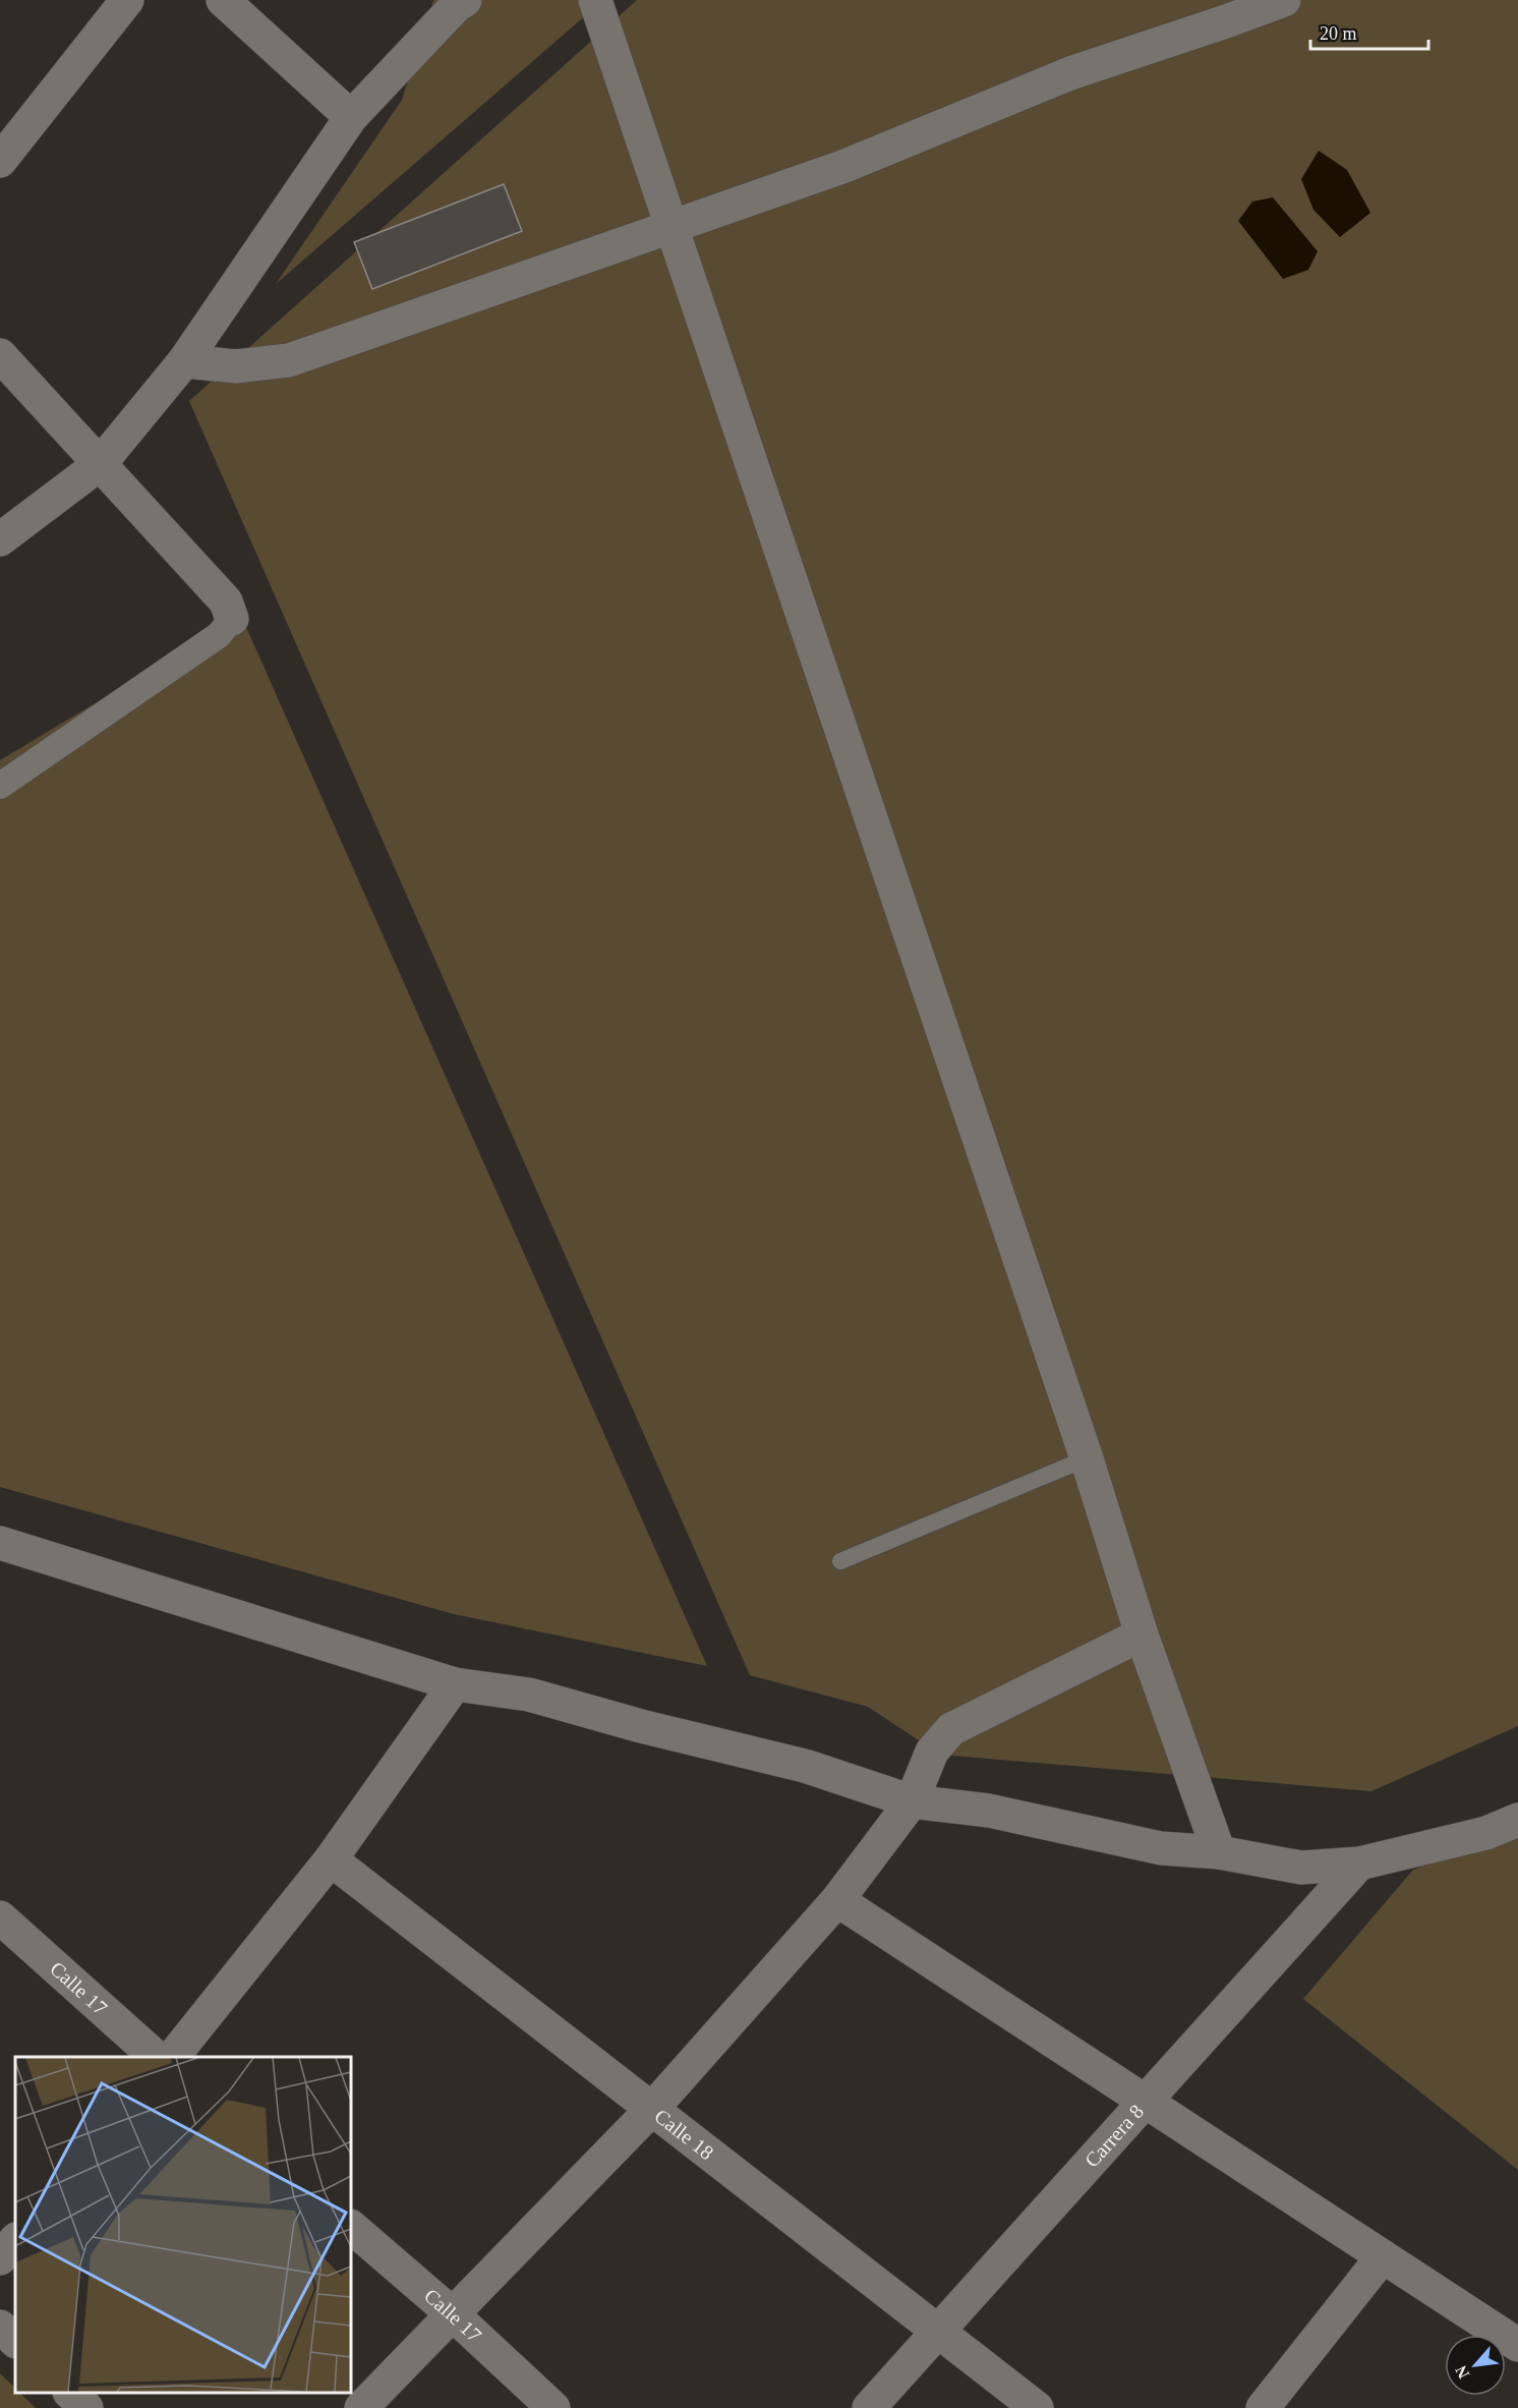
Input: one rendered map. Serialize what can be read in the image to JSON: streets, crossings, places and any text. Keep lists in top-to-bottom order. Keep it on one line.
{"streets":{"street":["Calle 17","Calle 18","Carrera 8"]},"crossings":[["Calle 18","Carrera 8"]],"scale_bar":"20 m","north":"bottom left"}
